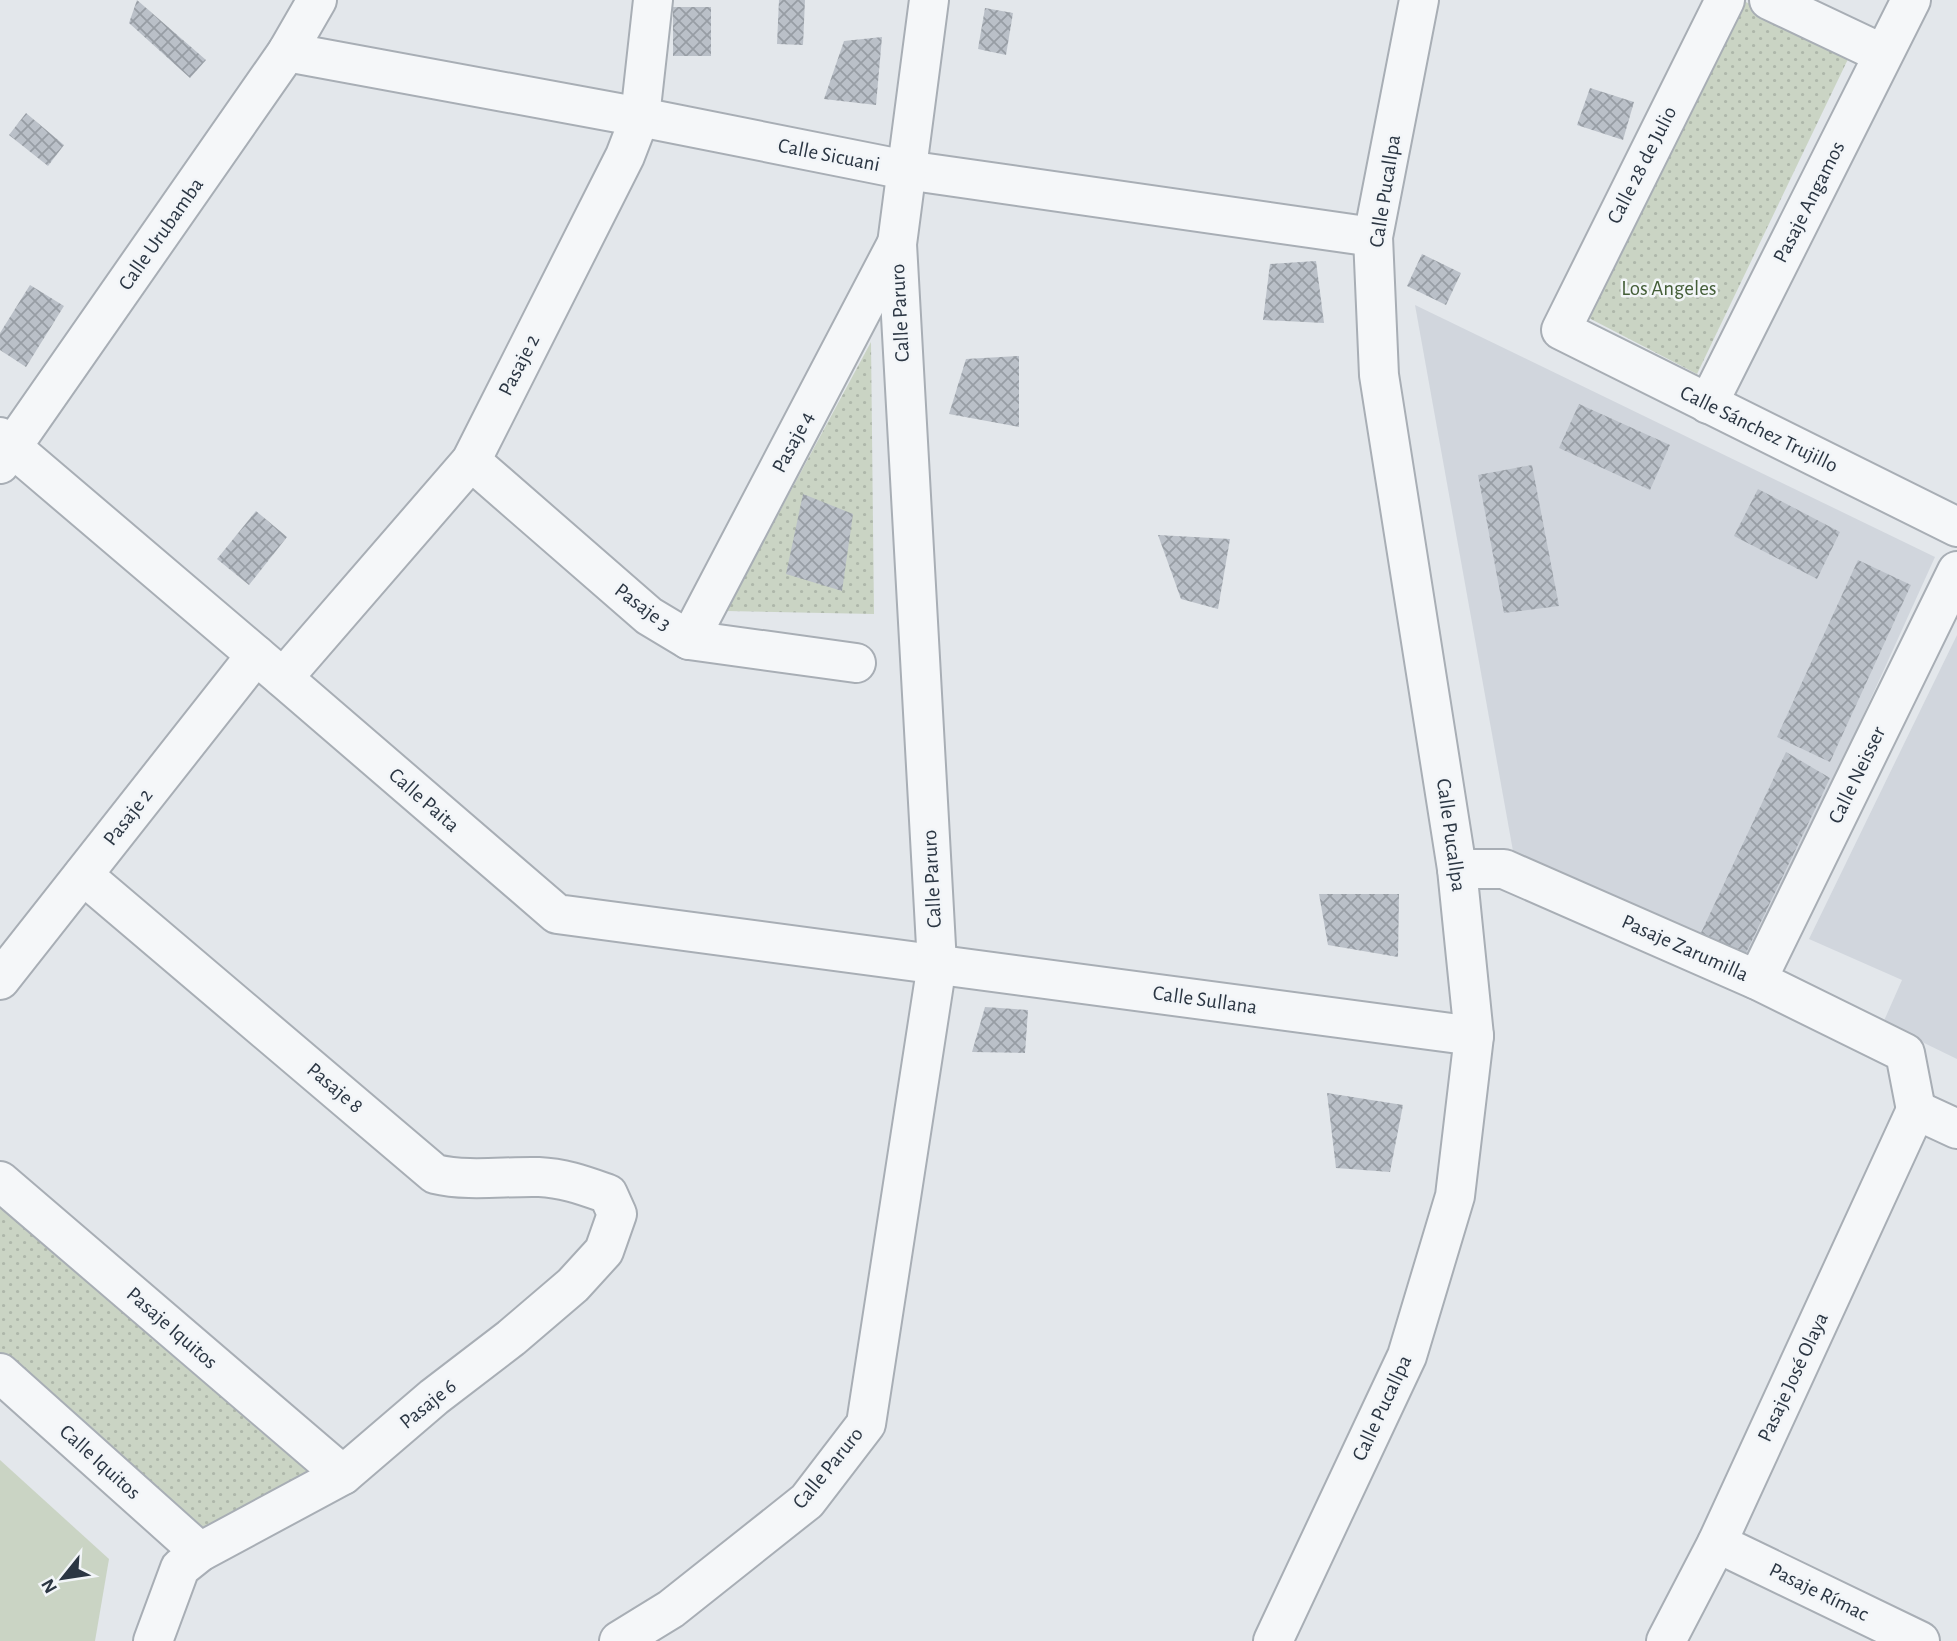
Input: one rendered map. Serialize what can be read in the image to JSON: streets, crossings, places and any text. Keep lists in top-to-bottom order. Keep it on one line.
{"streets":{"street":["Calle Sicuani","Calle 28 de Julio","Calle Pucallpa","Pasaje Angamos","Calle Urubamba","Calle Paruro","Pasaje 2","Calle Sánchez Trujillo","Pasaje 4","Pasaje 3","Calle Neisser","Calle Paita","Pasaje Zarumilla","Calle Sullana","Pasaje 8","Pasaje Iquitos","Pasaje José Olaya","Pasaje 6","Calle Iquitos","Pasaje Rímac"]},"crossings":[["Calle Sicuani","Calle Pucallpa"],["Calle Sicuani","Calle Urubamba"],["Calle Sicuani","Calle Paruro"],["Calle Sicuani","Pasaje 2"],["Calle 28 de Julio","Calle Sánchez Trujillo"],["Calle Pucallpa","Pasaje Zarumilla"],["Calle Pucallpa","Calle Sullana"],["Pasaje Angamos","Calle Sánchez Trujillo"],["Calle Urubamba","Calle Paita"],["Calle Paruro","Pasaje 4"],["Calle Paruro","Calle Paita"],["Calle Paruro","Calle Sullana"],["Pasaje 2","Pasaje 3"],["Pasaje 2","Calle Paita"],["Pasaje 2","Pasaje 8"],["Pasaje 4","Pasaje 3"],["Calle Neisser","Pasaje Zarumilla"],["Calle Paita","Calle Sullana"],["Pasaje Zarumilla","Pasaje José Olaya"],["Pasaje 8","Pasaje 6"],["Pasaje Iquitos","Pasaje 6"],["Pasaje José Olaya","Pasaje Rímac"],["Pasaje 6","Calle Iquitos"]],"parks":["Los Angeles"],"north":"bottom left"}
